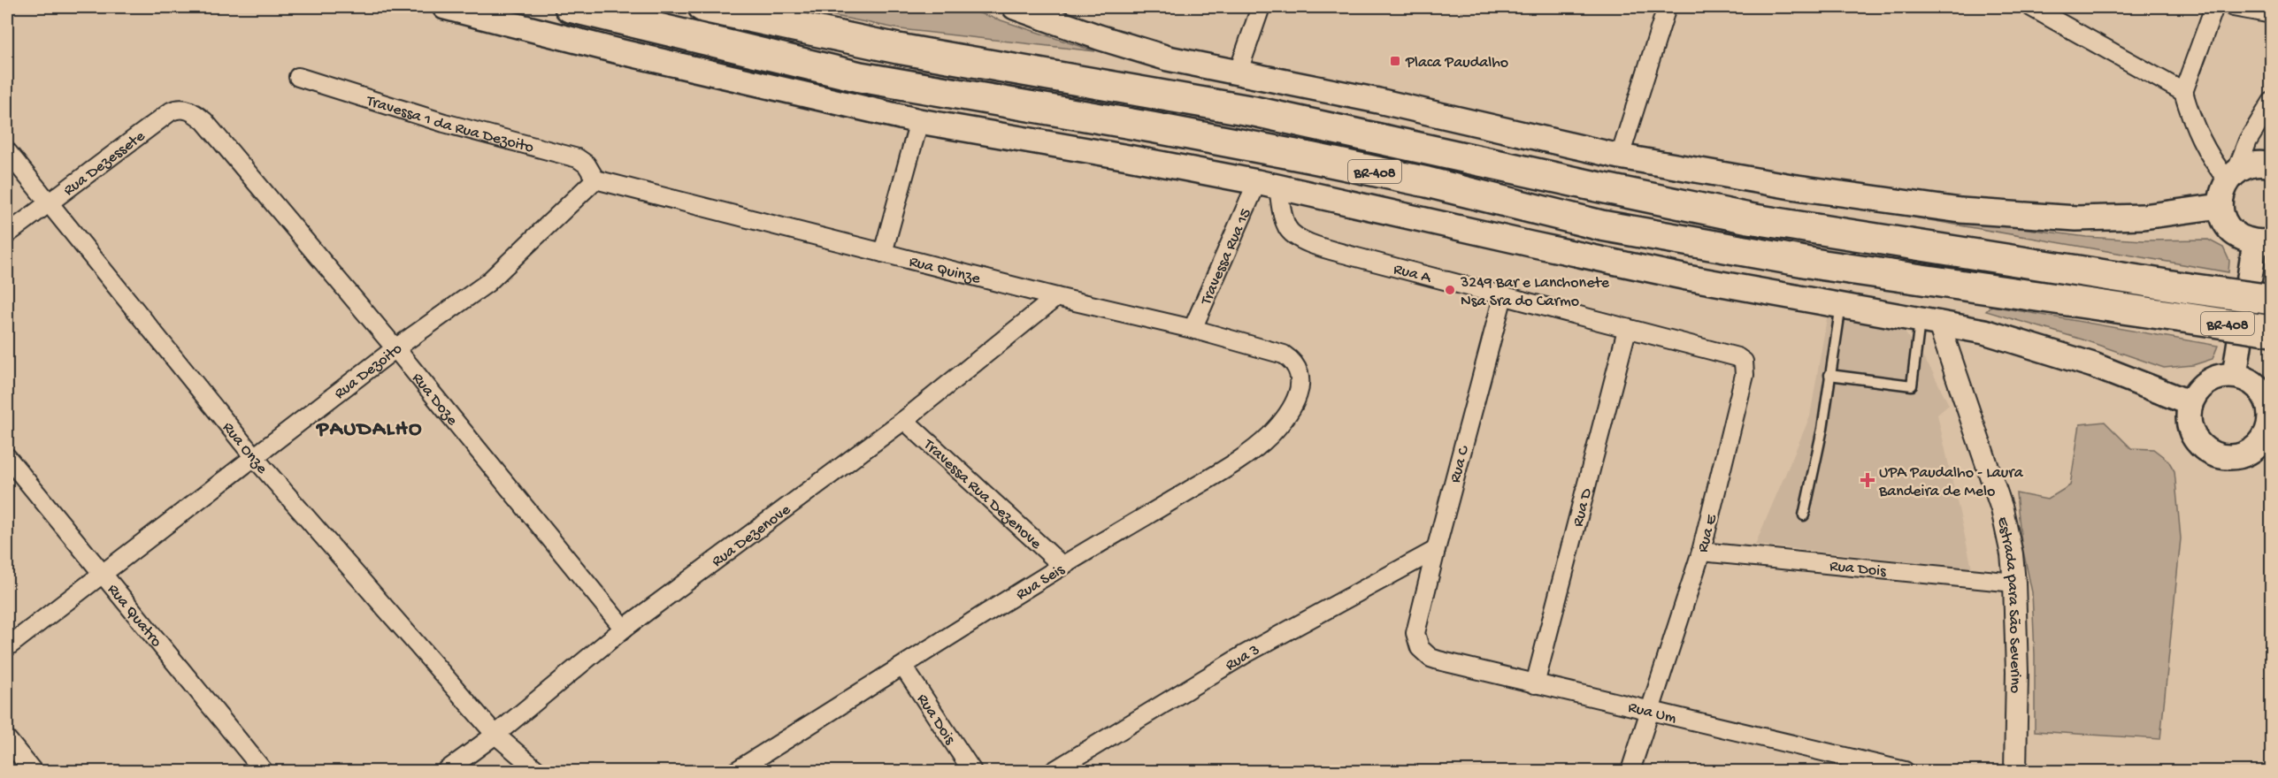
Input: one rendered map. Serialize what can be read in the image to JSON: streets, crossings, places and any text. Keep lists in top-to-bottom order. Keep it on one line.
{"streets":{"highway":["BR-408"],"street":["Travessa 1 da Rua Dezoito","Rua Dezessete","Travessa Rua 15","Rua Quinze","Rua A","Rua Dezoito","Rua Doze","Rua Onze","Rua C","Travessa Rua Dezenove","Rua D","Rua E","Rua Dezenove","Rua Dois","Rua Seis","Estrada para São Severino","Rua Quatro","Rua 3","Rua Um"]},"crossings":[["Travessa 1 da Rua Dezoito","Rua Quinze"],["Travessa 1 da Rua Dezoito","Rua Dezoito"],["Rua Dezessete","Rua Doze"],["Rua Dezessete","Rua Onze"],["Travessa Rua 15","Rua Quinze"],["Travessa Rua 15","Rua A"],["Rua Quinze","Rua Dezoito"],["Rua Quinze","Rua Dezenove"],["Rua Quinze","Rua Seis"],["Rua A","Rua C"],["Rua A","Rua D"],["Rua A","Rua E"],["Rua Dezoito","Rua Doze"],["Rua Dezoito","Rua Onze"],["Rua Dezoito","Rua Quatro"],["Rua Doze","Rua Dezenove"],["Rua Onze","Rua Dezenove"],["Rua C","Rua 3"],["Rua C","Rua Um"],["Travessa Rua Dezenove","Rua Dezenove"],["Travessa Rua Dezenove","Rua Seis"],["Rua D","Rua Um"],["Rua E","Rua Dois"],["Rua E","Rua Um"],["Rua Dois","Rua Seis"],["Rua Dois","Estrada para São Severino"]],"districts":["PAUDALHO"],"places":{"transit":["Placa Paudalho"],"other":["3249 Bar e Lanchonete Nsa Sra do Carmo"],"health":["UPA Paudalho - Laura Bandeira de Melo"]}}
